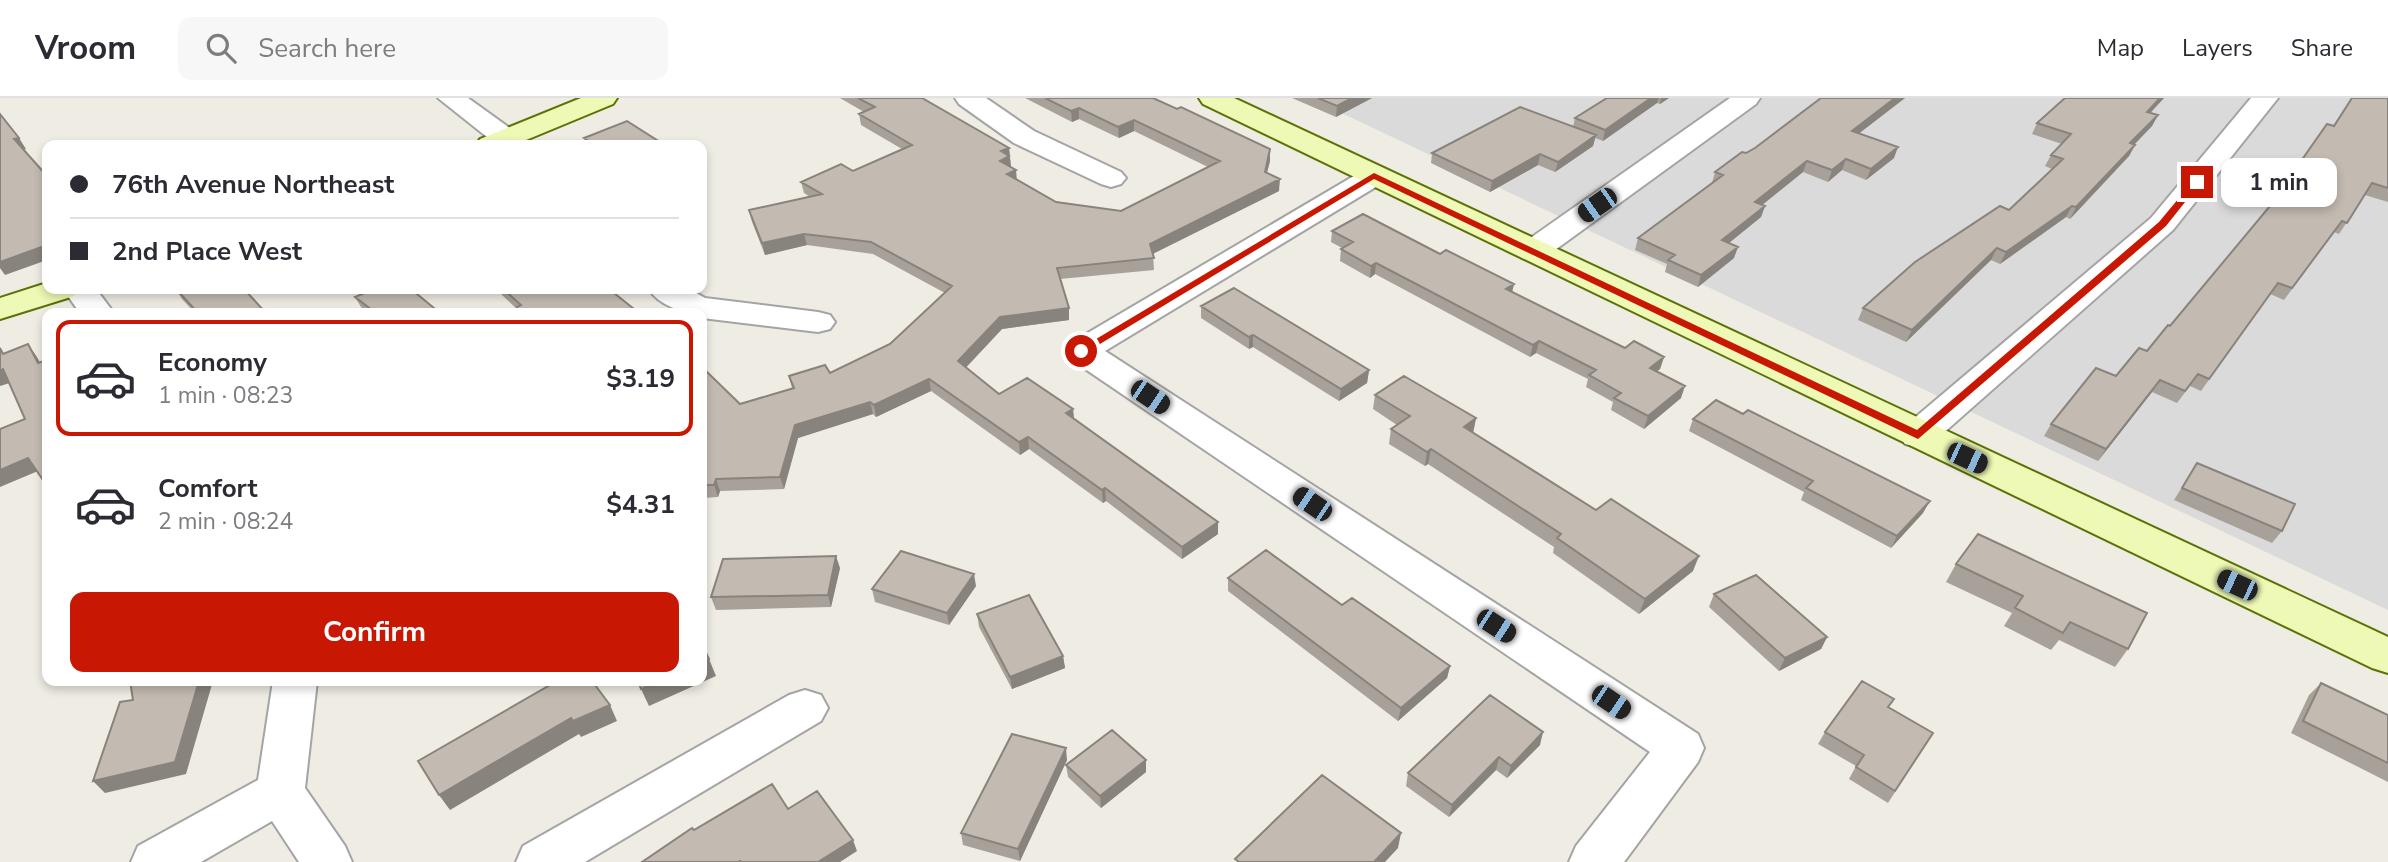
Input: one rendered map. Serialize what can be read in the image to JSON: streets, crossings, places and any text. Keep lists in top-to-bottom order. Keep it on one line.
{"page":{"header":"Vroom","search":"Search here","nav":["Map","Layers","Share"],"banner":["76th Avenue Northeast","2nd Place West"],"bubble":"1 min","list":[{"name":"Economy","note":"1 min · 08:23","value":"$3.19"},{"name":"Comfort","note":"2 min · 08:24","value":"$4.31"}],"buttons":"Confirm"}}
